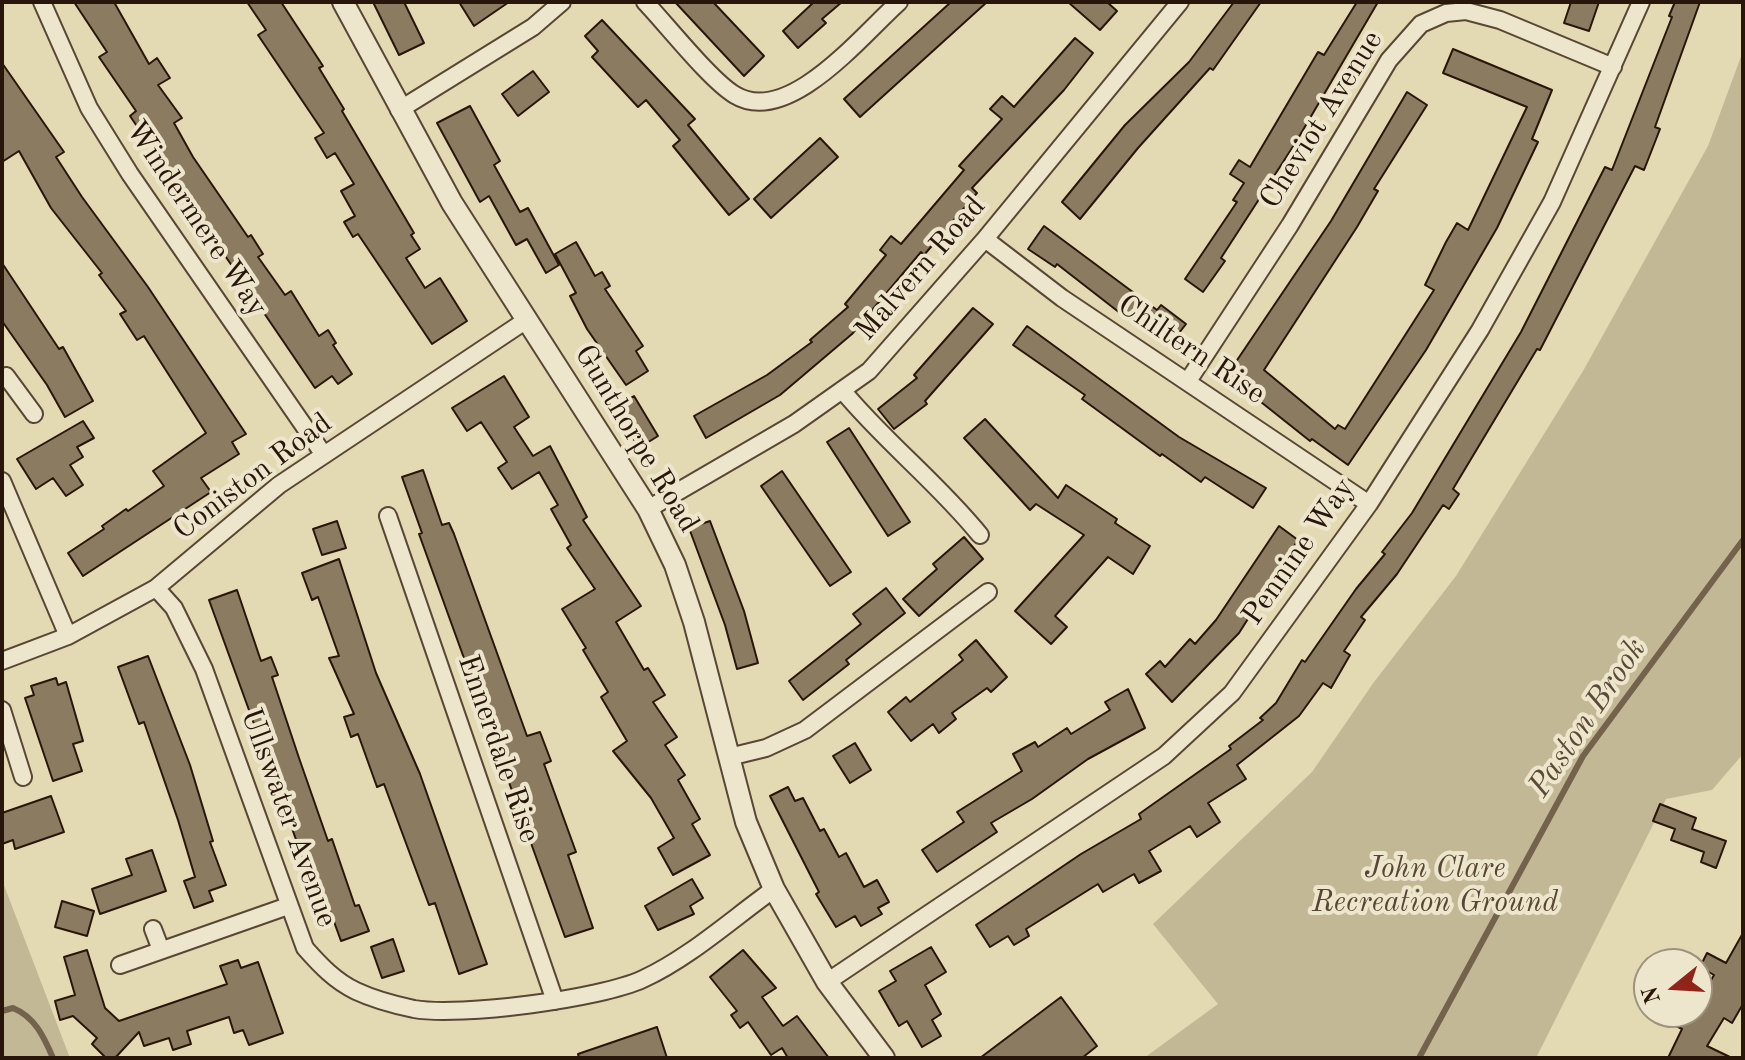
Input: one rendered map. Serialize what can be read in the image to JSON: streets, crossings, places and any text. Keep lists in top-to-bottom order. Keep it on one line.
{"streets":{"street":["Cheviot Avenue","Windermere Way","Malvern Road","Chiltern Rise","Gunthorpe Road","Coniston Road","Pennine Way","Ennerdale Rise","Ullswater Avenue"]},"crossings":[["Cheviot Avenue","Chiltern Rise"],["Cheviot Avenue","Pennine Way"],["Windermere Way","Coniston Road"],["Malvern Road","Chiltern Rise"],["Malvern Road","Gunthorpe Road"],["Chiltern Rise","Pennine Way"],["Gunthorpe Road","Coniston Road"],["Gunthorpe Road","Pennine Way"],["Gunthorpe Road","Ullswater Avenue"],["Coniston Road","Ullswater Avenue"],["Ennerdale Rise","Ullswater Avenue"]],"water":["Paston Brook"],"parks":["John Clare Recreation Ground"],"north":"left"}
